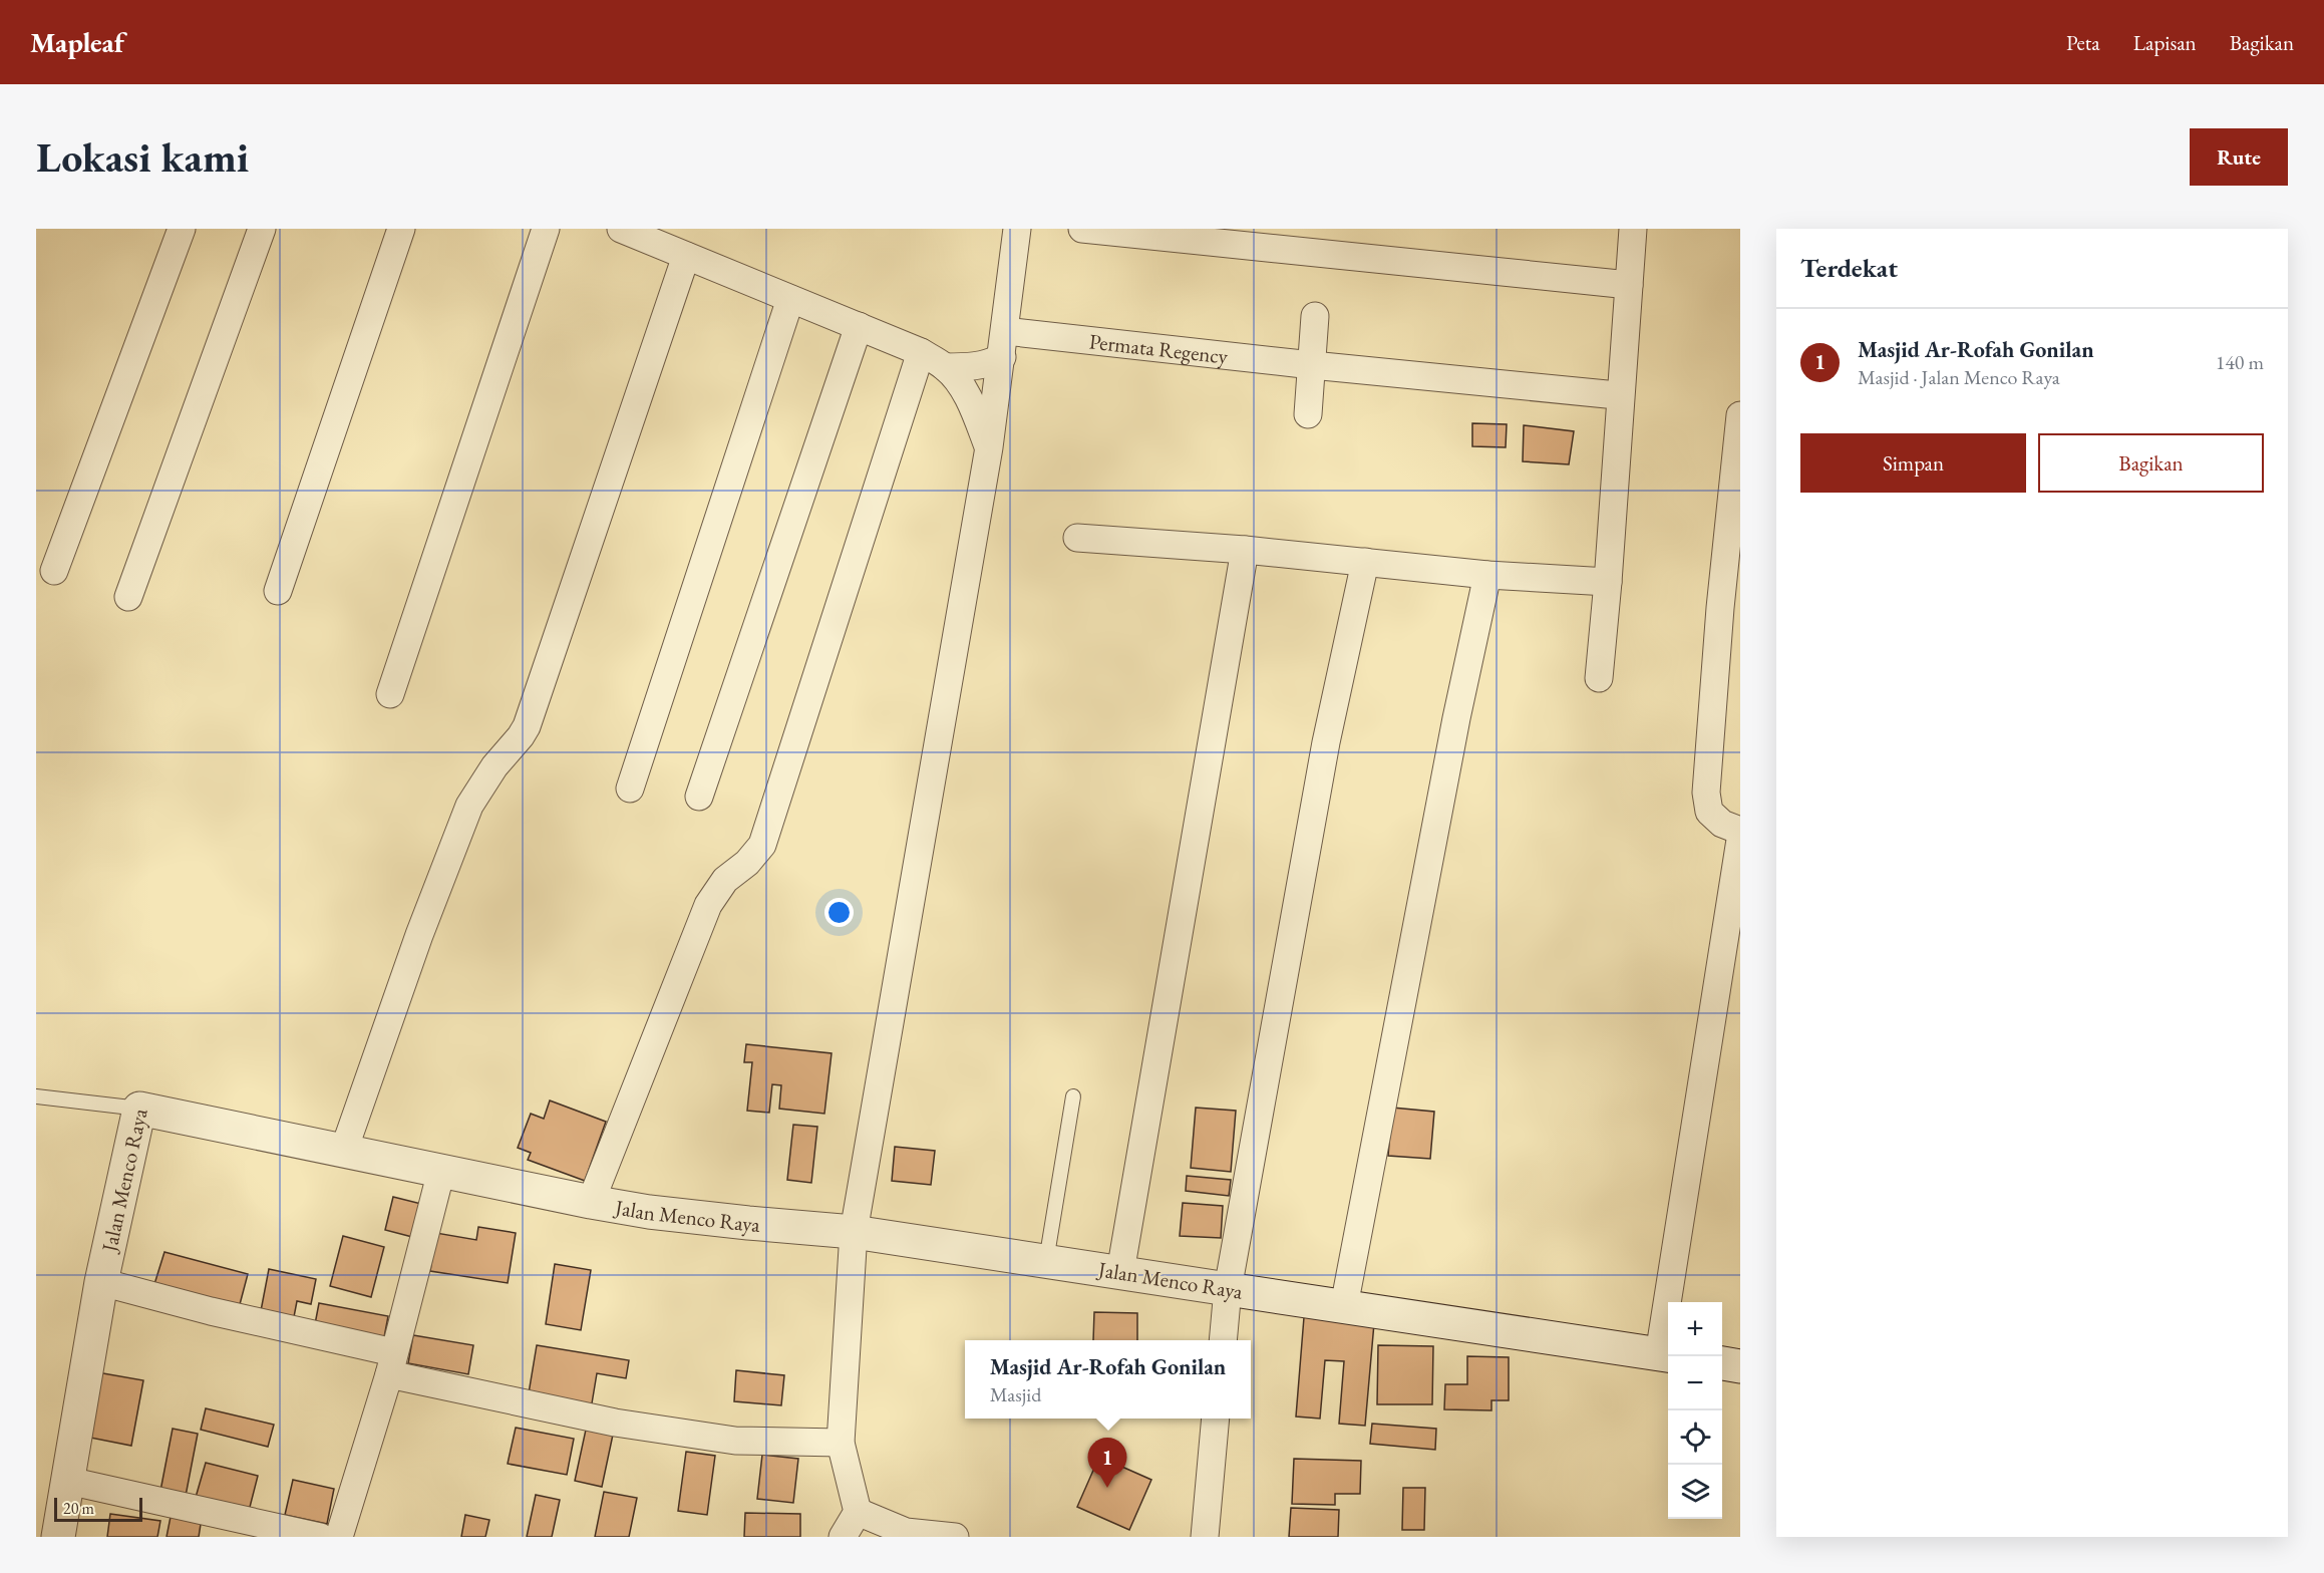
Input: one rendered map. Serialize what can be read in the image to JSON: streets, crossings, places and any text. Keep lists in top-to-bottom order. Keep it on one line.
{"streets":{"street":["Permata Regency","Jalan Menco Raya"]},"scale_bar":"20 m","page":{"header":"Mapleaf","nav":["Peta","Lapisan","Bagikan"],"buttons":["Rute",["Simpan","Bagikan"]],"title":"Lokasi kami","heading":"Terdekat","list":[{"mark":"1","name":"Masjid Ar-Rofah Gonilan","note":"Masjid · Jalan Menco Raya","value":"140 m"}],"map_buttons":["+","−"],"popup":["Masjid Ar-Rofah Gonilan","Masjid"],"pins":"1","scale":"20 m"}}
